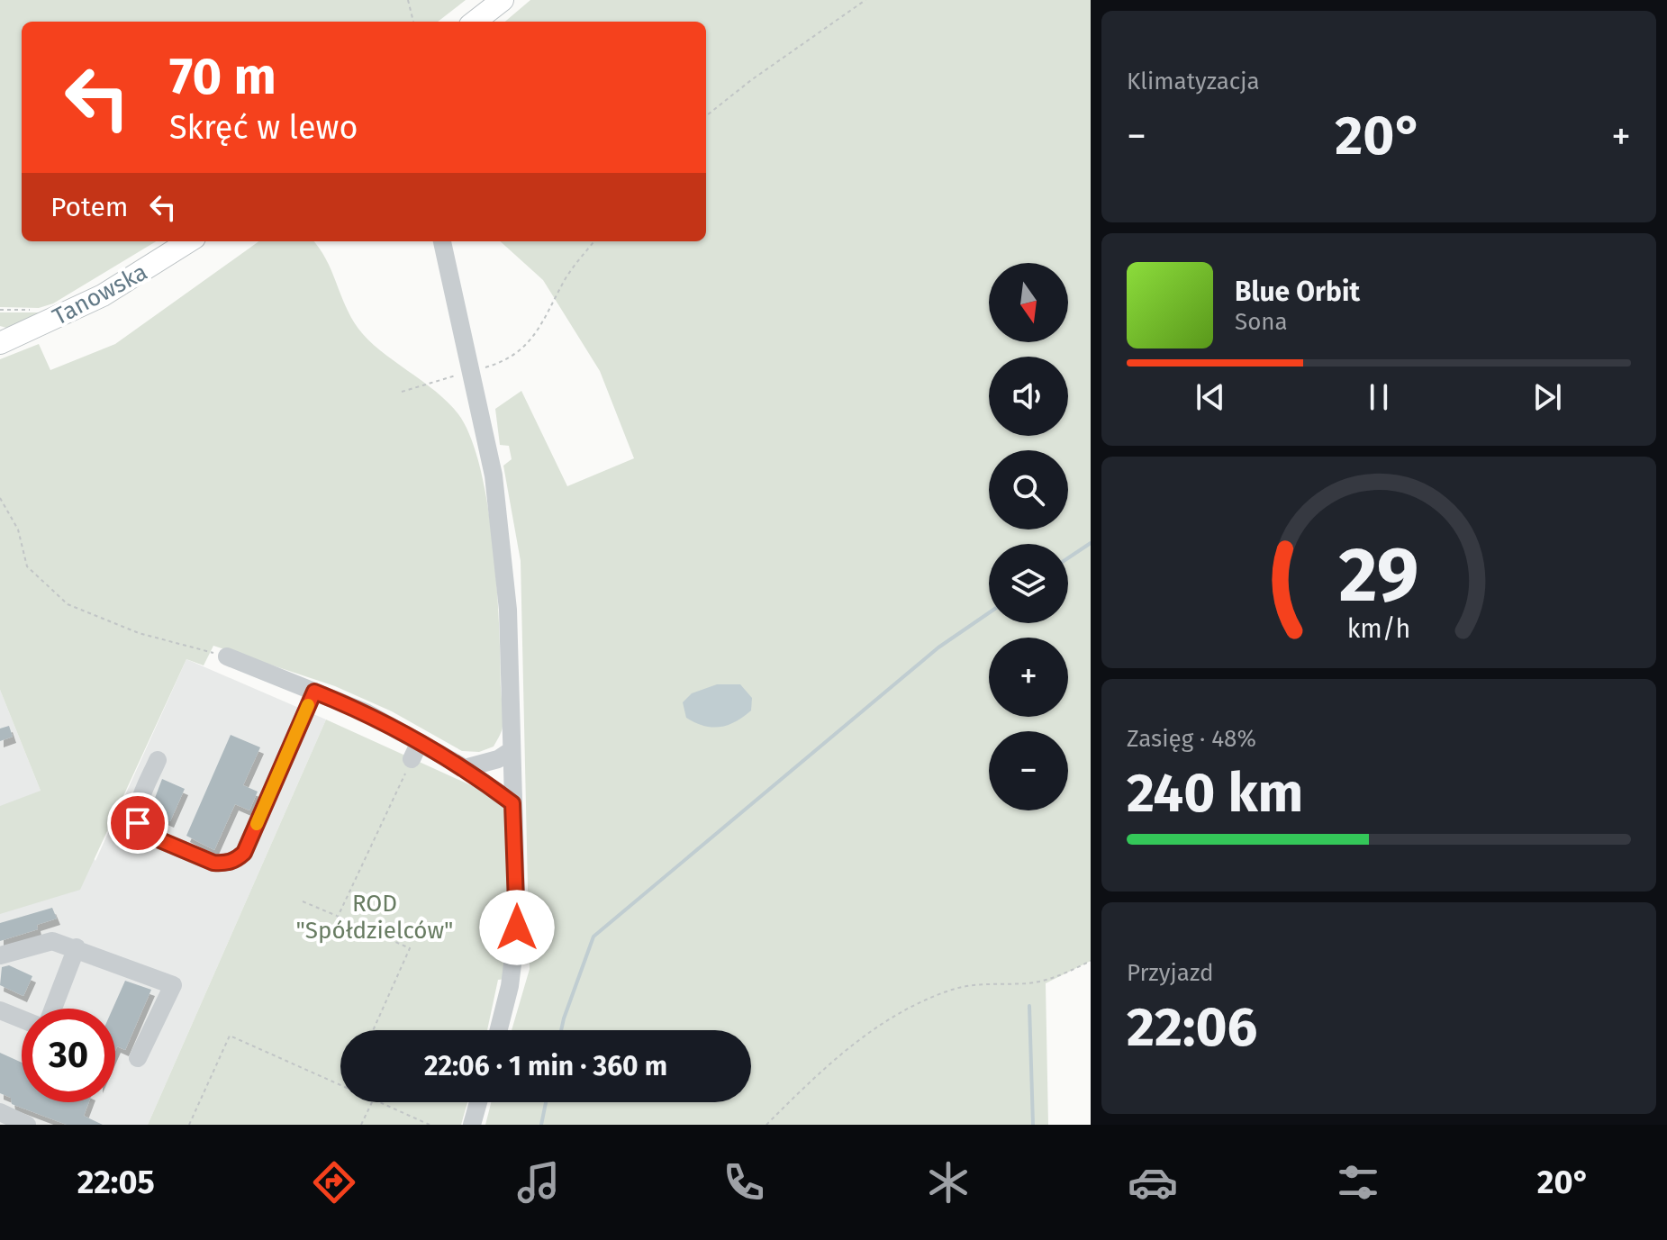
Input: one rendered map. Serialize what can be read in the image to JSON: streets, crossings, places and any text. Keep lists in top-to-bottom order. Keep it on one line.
{"streets":{"main road":["Tanowska"]},"parks":["ROD \"Spółdzielców\""],"north":"bottom","page":{"tile":["Klimatyzacja",["Zasięg · 48%","240 km"],["Przyjazd","22:06"]],"turn":["70 m","Skręć w lewo"],"heat":["−","20°","+"],"then":"Potem","song":["Blue Orbit","Sona"],"map_buttons":["+","−"],"limit":"30","trip":"22:06 · 1 min · 360 m","tabs":["22:05","20°"],"gauge":["29","km/h"]}}
